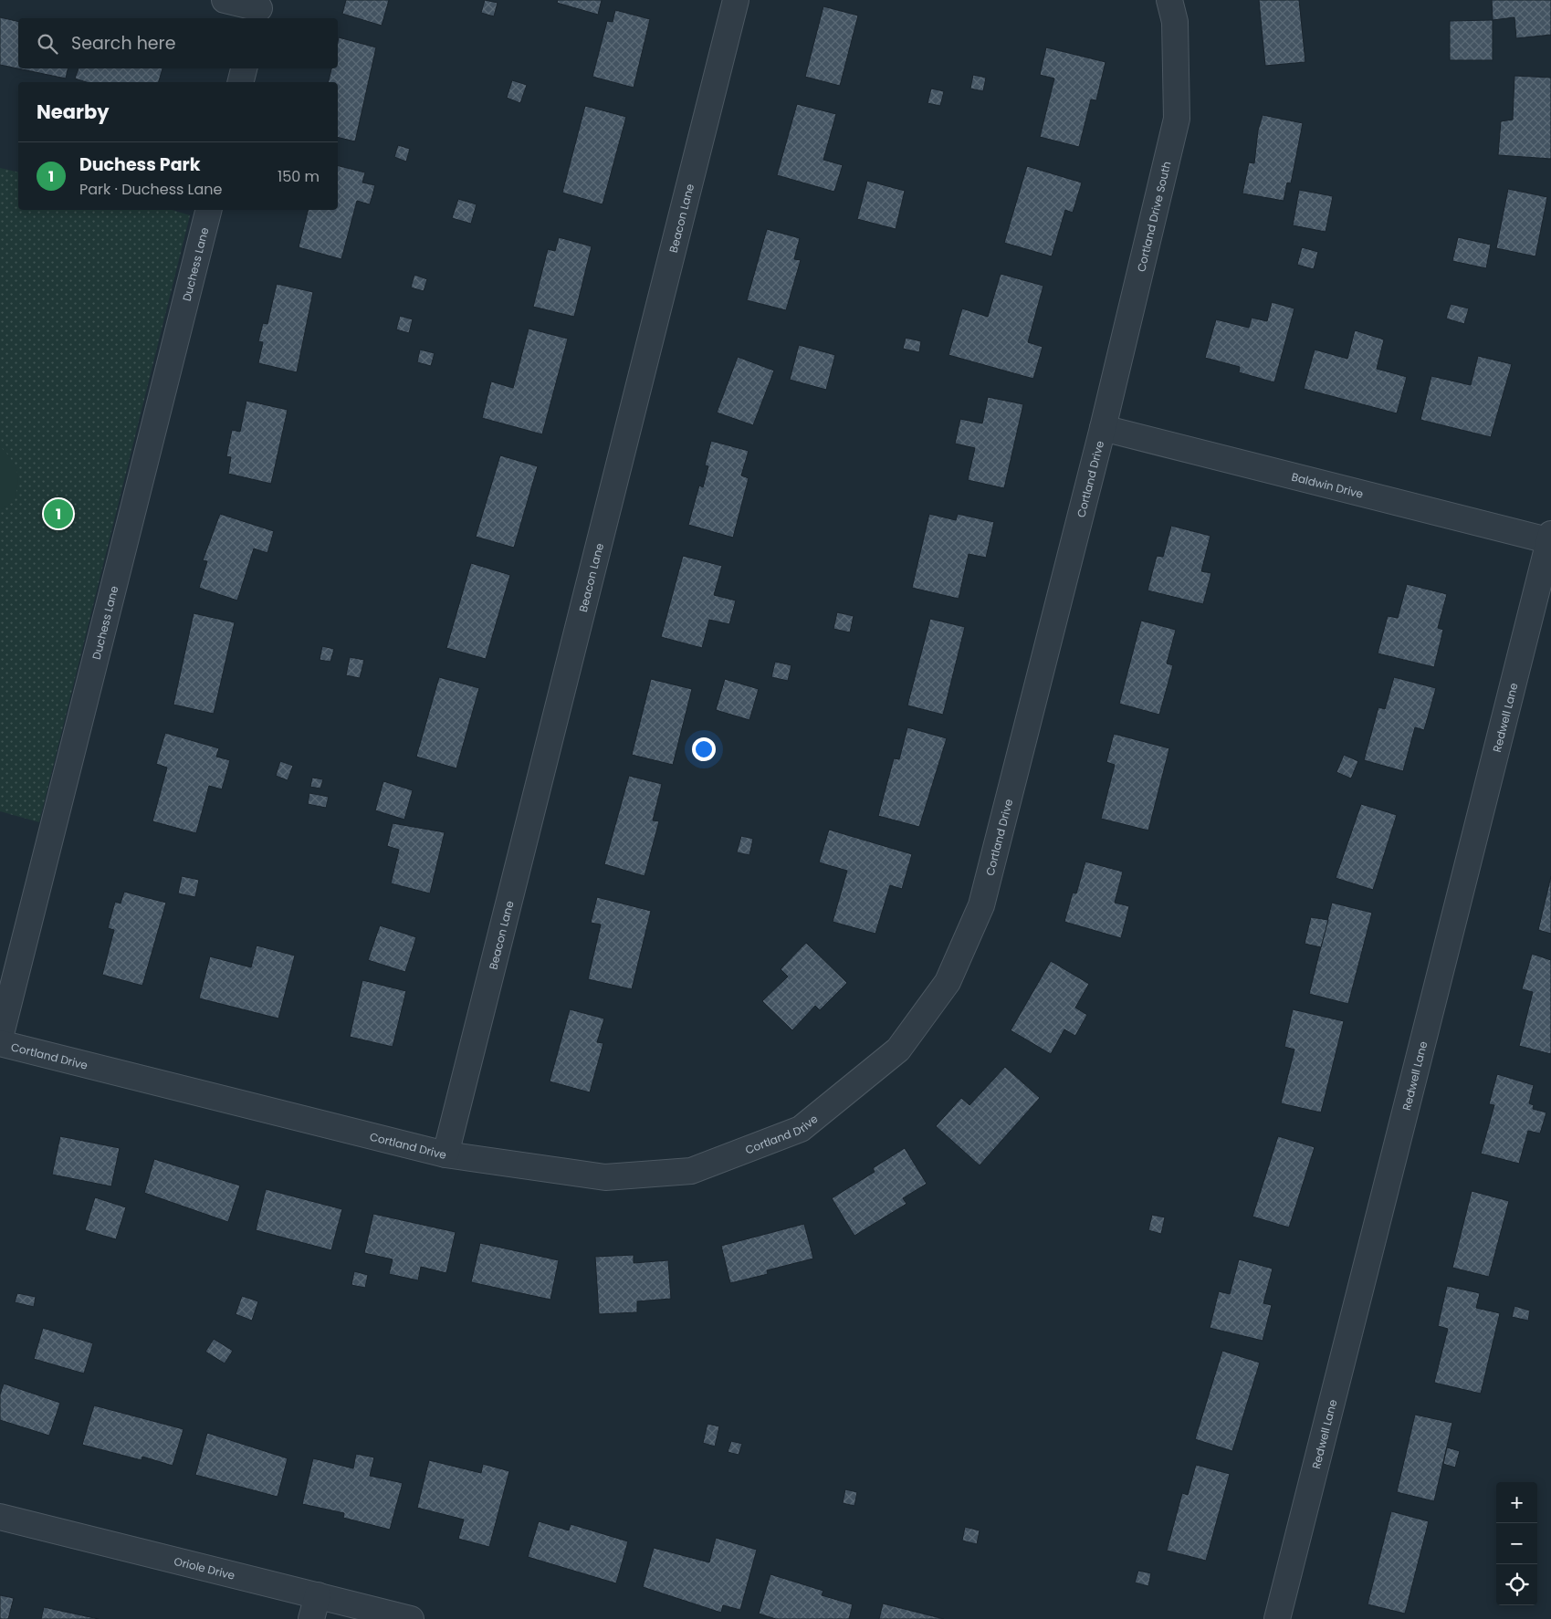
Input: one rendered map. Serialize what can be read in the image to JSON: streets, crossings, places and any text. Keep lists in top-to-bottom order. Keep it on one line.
{"streets":{"street":["Cortland Drive South","Beacon Lane","Duchess Lane","Cortland Drive","Baldwin Drive","Redwell Lane","Oriole Drive"]},"crossings":[["Cortland Drive South","Cortland Drive"],["Cortland Drive South","Baldwin Drive"],["Beacon Lane","Cortland Drive"],["Cortland Drive","Baldwin Drive"],["Baldwin Drive","Redwell Lane"]],"page":{"search":"Search here","heading":"Nearby","list":[{"mark":"1","name":"Duchess Park","note":"Park · Duchess Lane","value":"150 m"}],"pins":"1","map_buttons":["+","−"]}}
